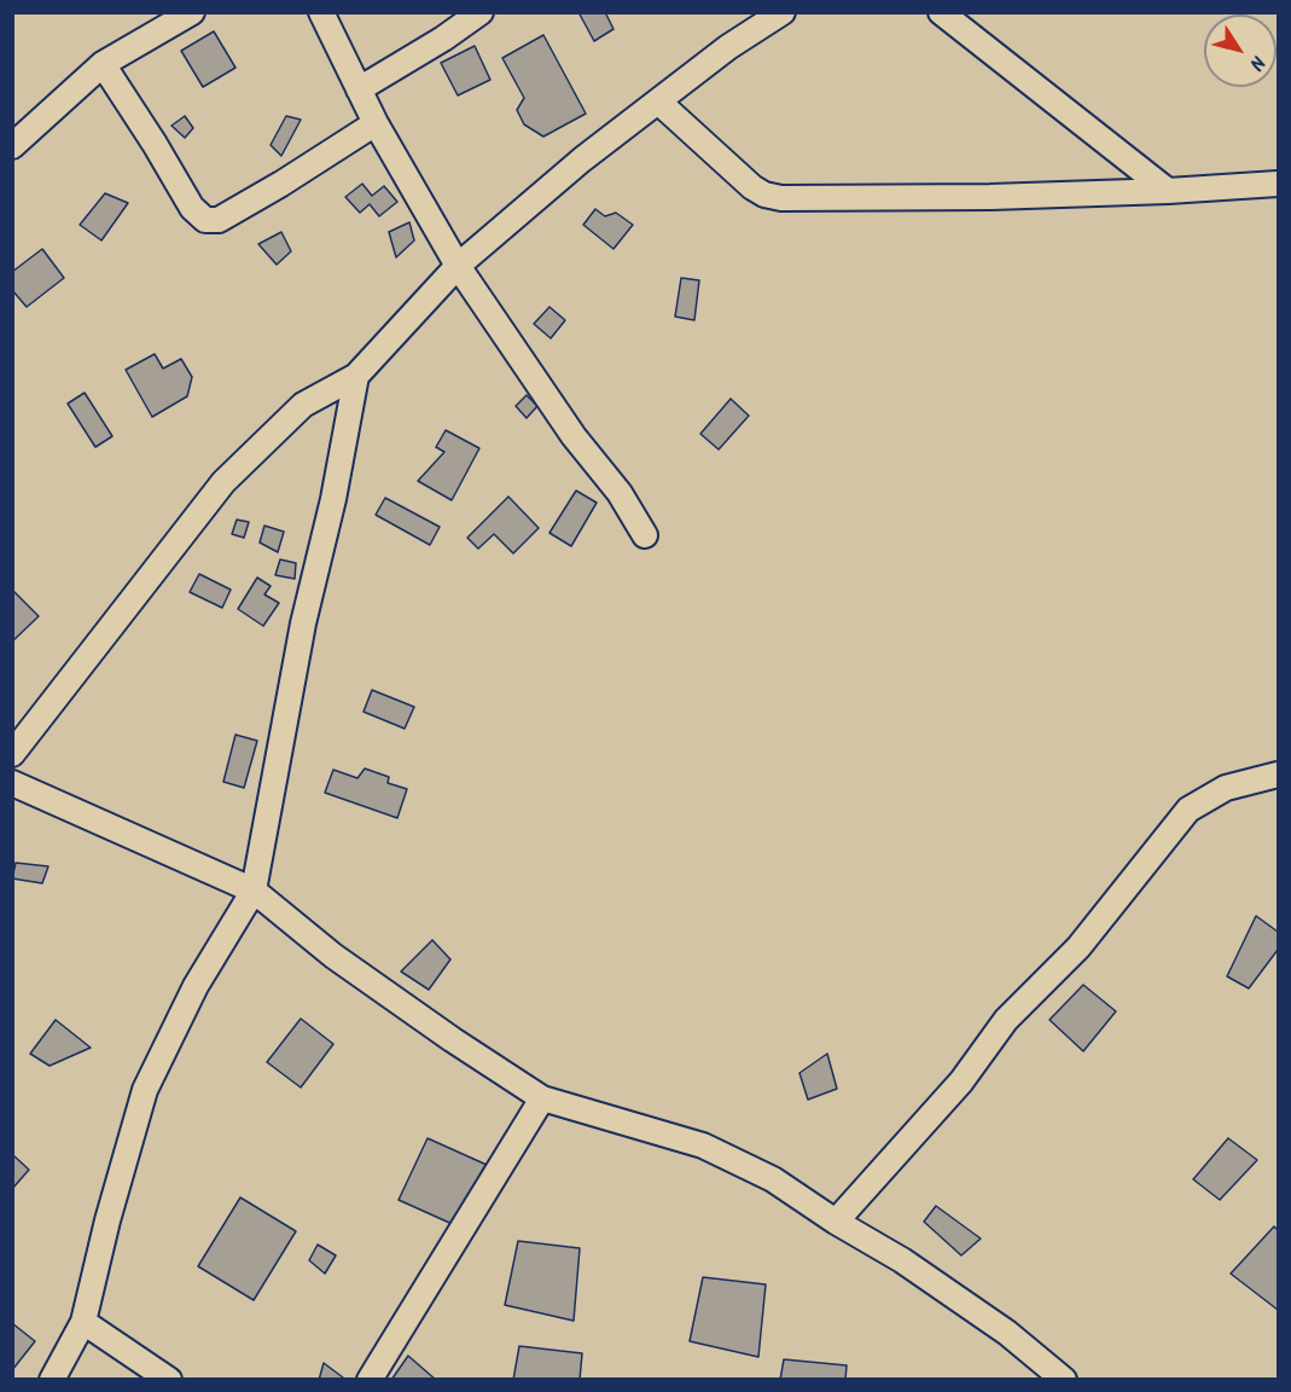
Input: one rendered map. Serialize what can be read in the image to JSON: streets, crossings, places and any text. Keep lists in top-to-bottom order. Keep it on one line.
{"north":"bottom right"}
